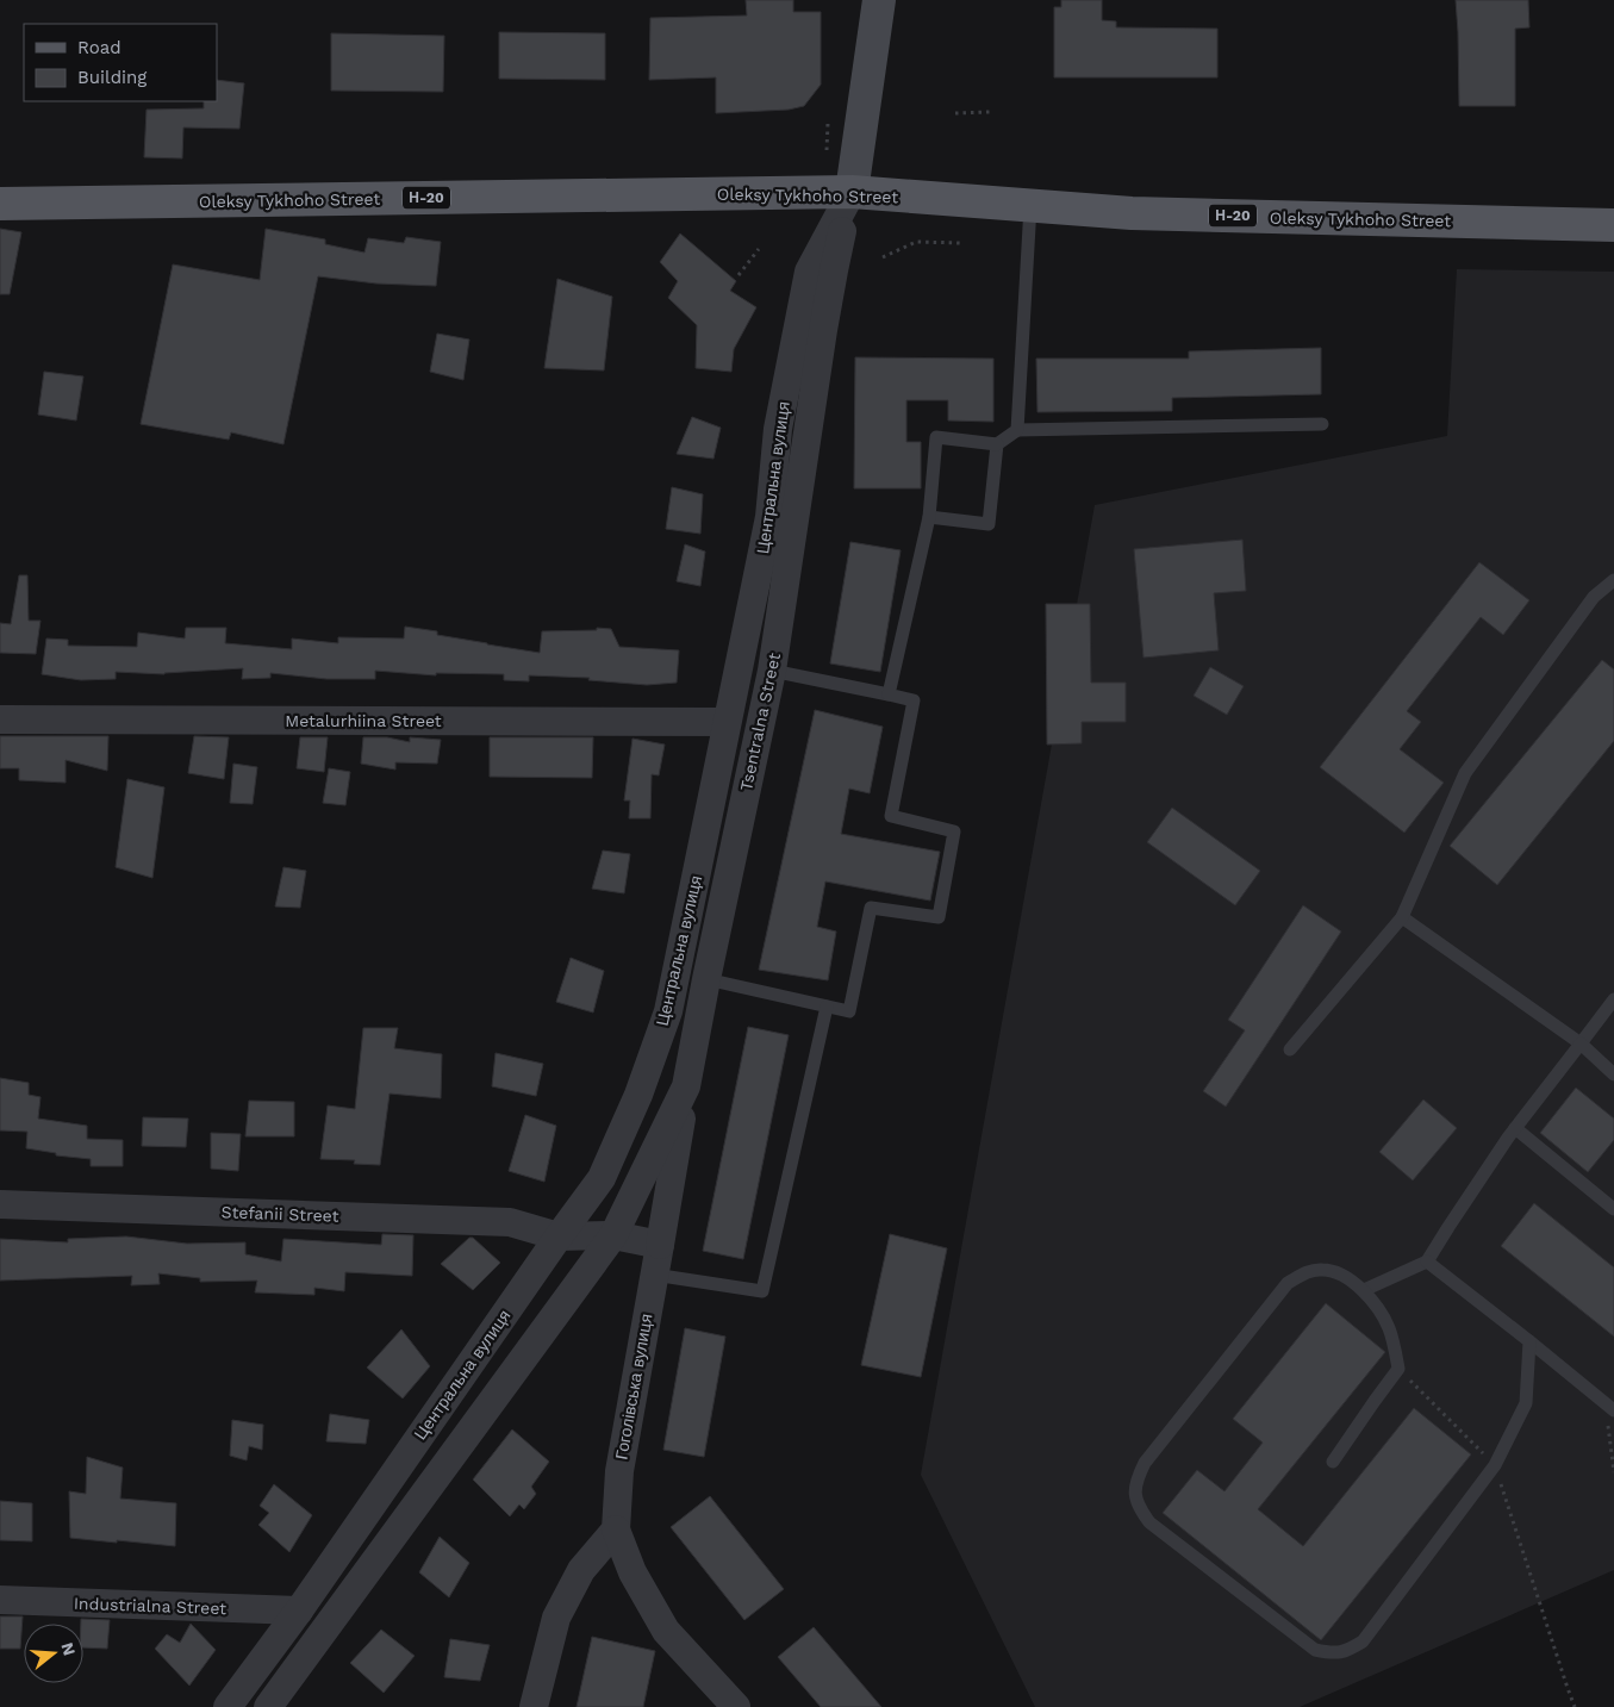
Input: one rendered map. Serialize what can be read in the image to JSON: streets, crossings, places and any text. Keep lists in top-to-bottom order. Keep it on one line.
{"streets":{"main road":["Oleksy Tykhoho Street","Н-20"],"street":["Центральна вулиця","Metalurhiina Street","Tsentralna Street","Stefanii Street","Гоголівська вулиця","Industrialna Street"]},"crossings":[["Oleksy Tykhoho Street","Центральна вулиця"],["Oleksy Tykhoho Street","Tsentralna Street"],["Центральна вулиця","Metalurhiina Street"],["Центральна вулиця","Tsentralna Street"],["Центральна вулиця","Stefanii Street"],["Центральна вулиця","Industrialna Street"],["Tsentralna Street","Stefanii Street"],["Tsentralna Street","Гоголівська вулиця"]],"legend":["Road","Building"],"north":"right"}
